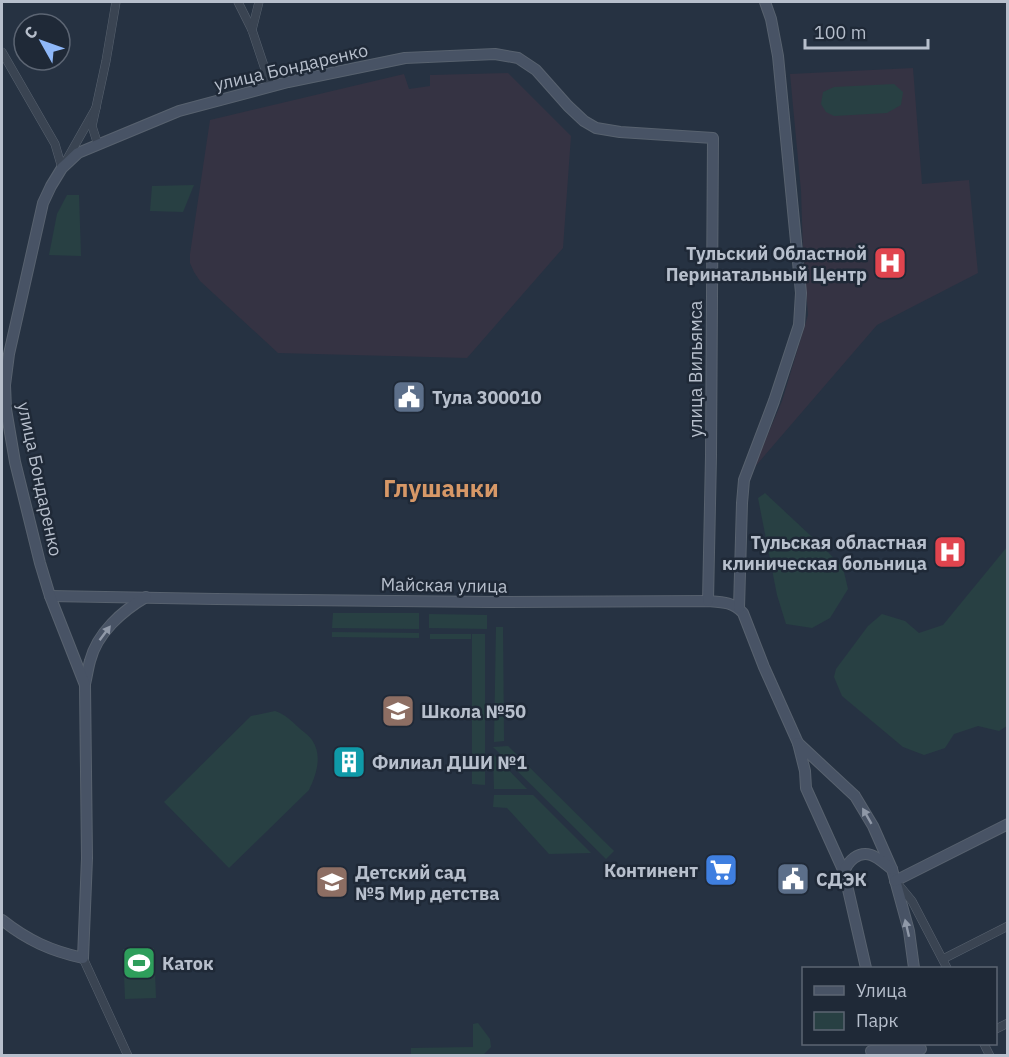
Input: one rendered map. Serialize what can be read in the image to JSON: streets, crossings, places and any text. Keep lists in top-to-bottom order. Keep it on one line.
{"streets":{"street":["улица Бондаренко","улица Вильямса","Майская улица"]},"crossings":[["улица Бондаренко","улица Вильямса"],["улица Бондаренко","Майская улица"],["улица Вильямса","Майская улица"]],"districts":["Глушанки"],"places":{"hospital":["Тульский Областной Перинатальный Центр","Тульская областная клиническая больница"],"public building":["Тула 300010","СДЭК"],"school or university":["Школа №50","Детский сад №5 Мир детства"],"building":["Филиал ДШИ №1"],"supermarket":["Континент"],"sports":["Каток"]},"legend":["Улица","Парк"],"scale_bar":"100 m","north":"top left"}
